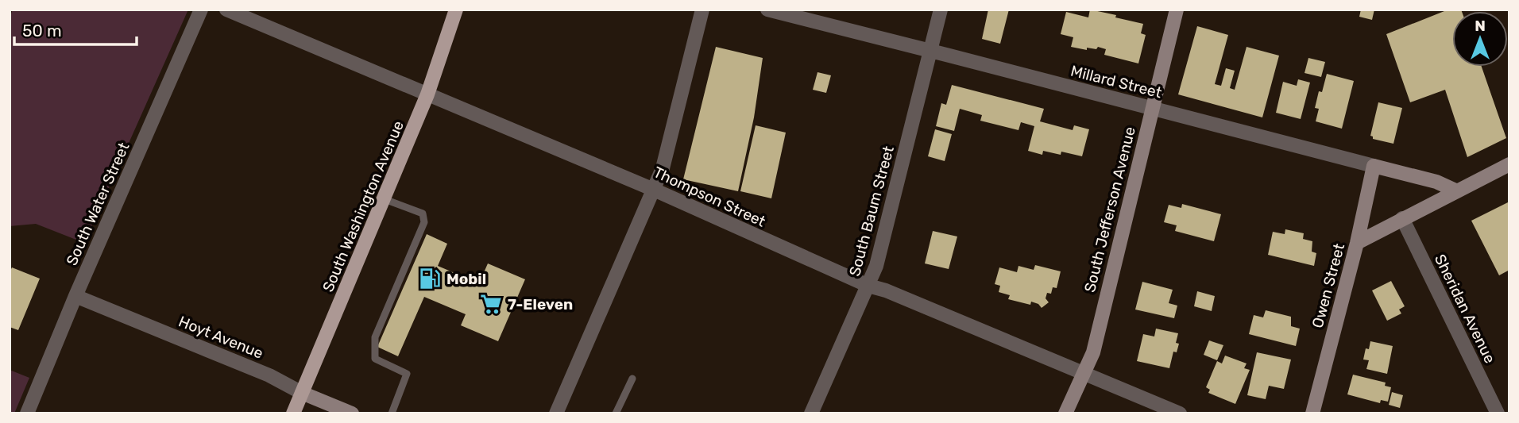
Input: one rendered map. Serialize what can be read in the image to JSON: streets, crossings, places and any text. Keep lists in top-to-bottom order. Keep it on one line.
{"streets":{"main road":["South Washington Avenue"],"street":["Millard Street","Thompson Street","South Water Street","South Jefferson Avenue","South Baum Street","Owen Street","Sheridan Avenue","Hoyt Avenue"]},"crossings":[["Millard Street","South Jefferson Avenue"],["Millard Street","South Baum Street"],["Millard Street","Owen Street"],["Thompson Street","South Washington Avenue"],["Thompson Street","South Jefferson Avenue"],["Thompson Street","South Baum Street"],["South Water Street","Hoyt Avenue"],["South Washington Avenue","Hoyt Avenue"]],"places":{"fuel station":["Mobil"],"supermarket":["7-Eleven"]},"scale_bar":"50 m","north":"top"}
